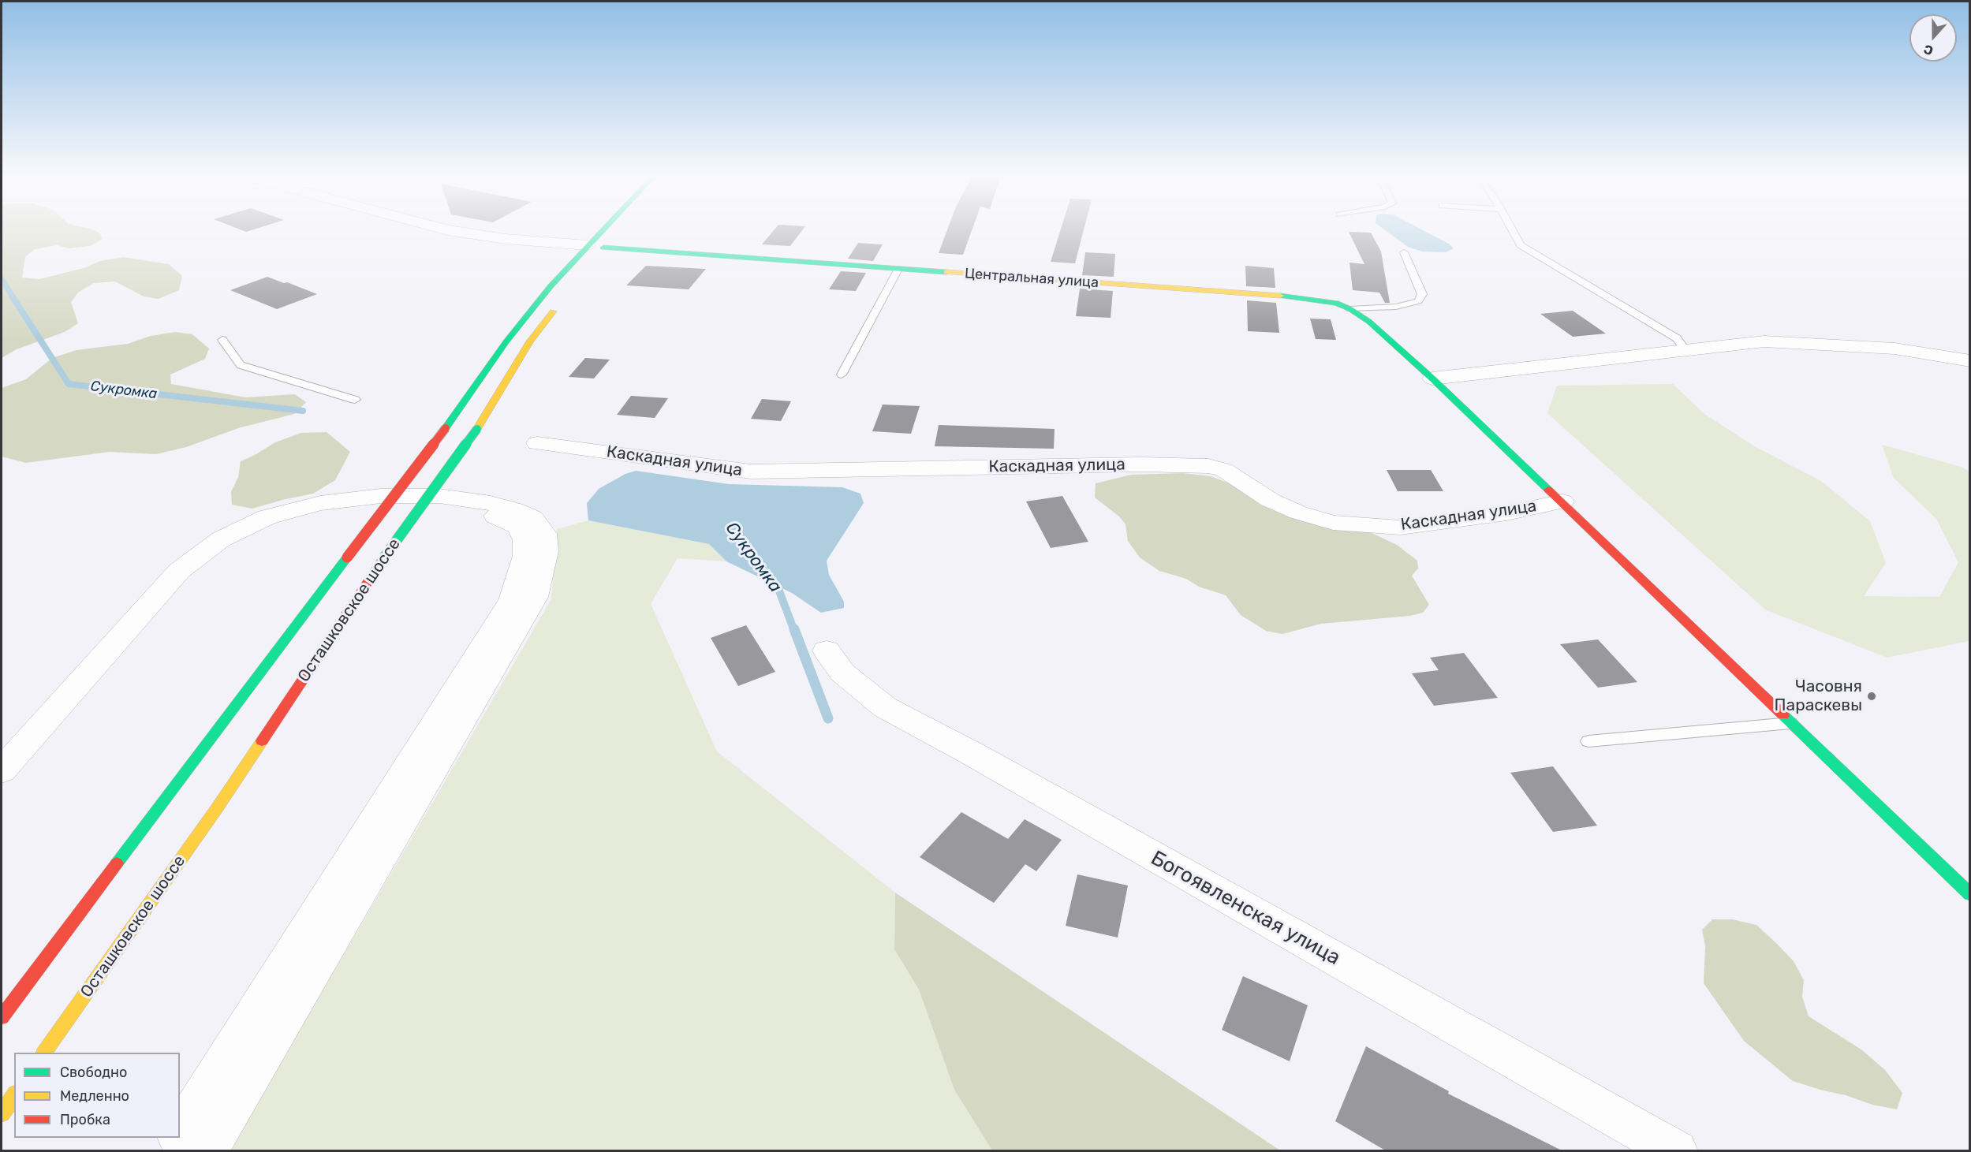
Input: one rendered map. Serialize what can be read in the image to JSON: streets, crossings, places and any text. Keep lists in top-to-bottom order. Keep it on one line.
{"streets":{"main road":["Центральная улица","Осташковское шоссе"],"street":["Каскадная улица","Богоявленская улица"]},"crossings":[["Центральная улица","Каскадная улица"],["Центральная улица","Осташковское шоссе"]],"water":["Сукромка"],"places":["Часовня Параскевы"],"legend":["Свободно","Медленно","Пробка"],"north":"bottom"}
